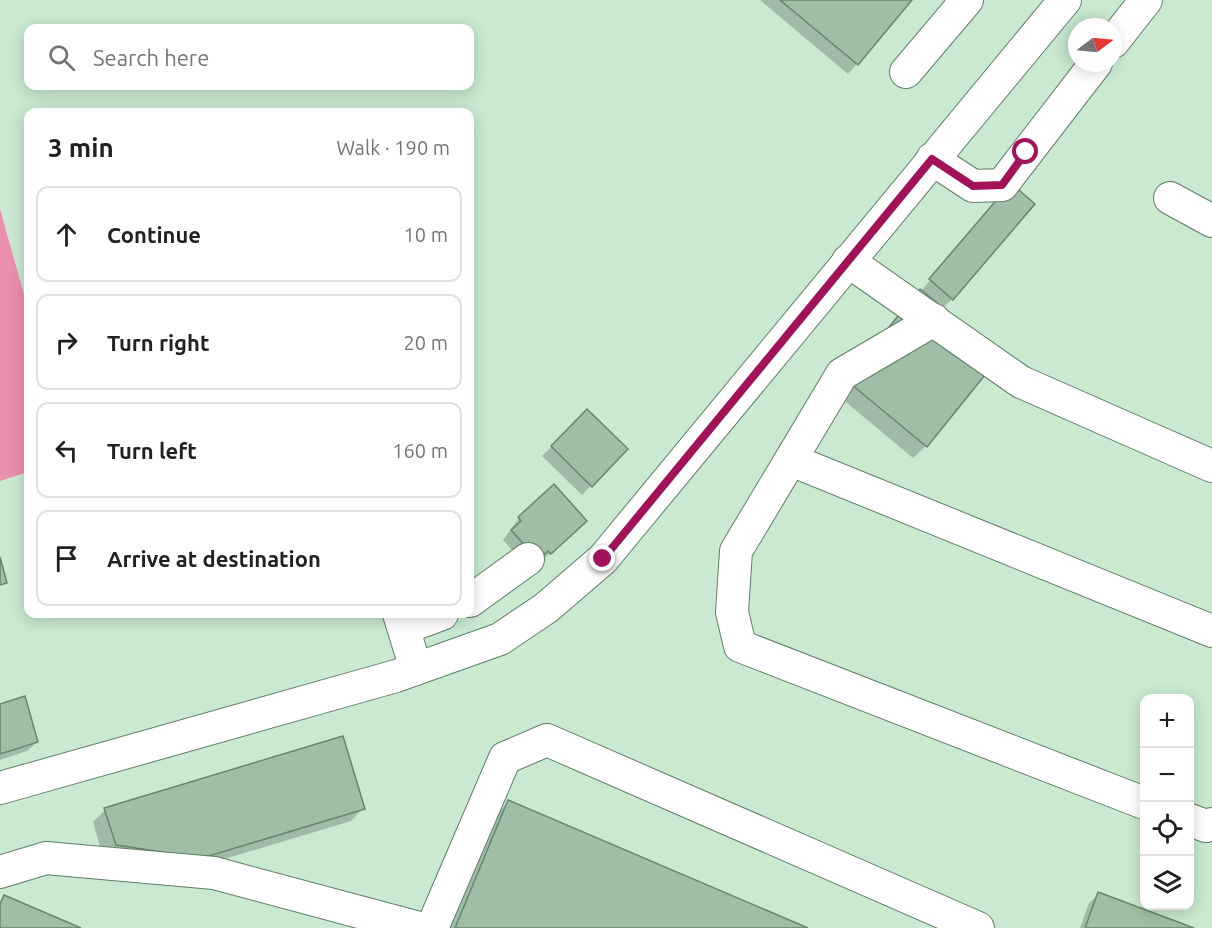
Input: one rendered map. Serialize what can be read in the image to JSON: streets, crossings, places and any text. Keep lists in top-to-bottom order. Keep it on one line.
{"north":"right","page":{"search":"Search here","heading":["3 min","Walk · 190 m"],"list":[["Continue","10 m"],["Turn right","20 m"],["Turn left","160 m"],"Arrive at destination"],"map_buttons":["+","−"]}}
